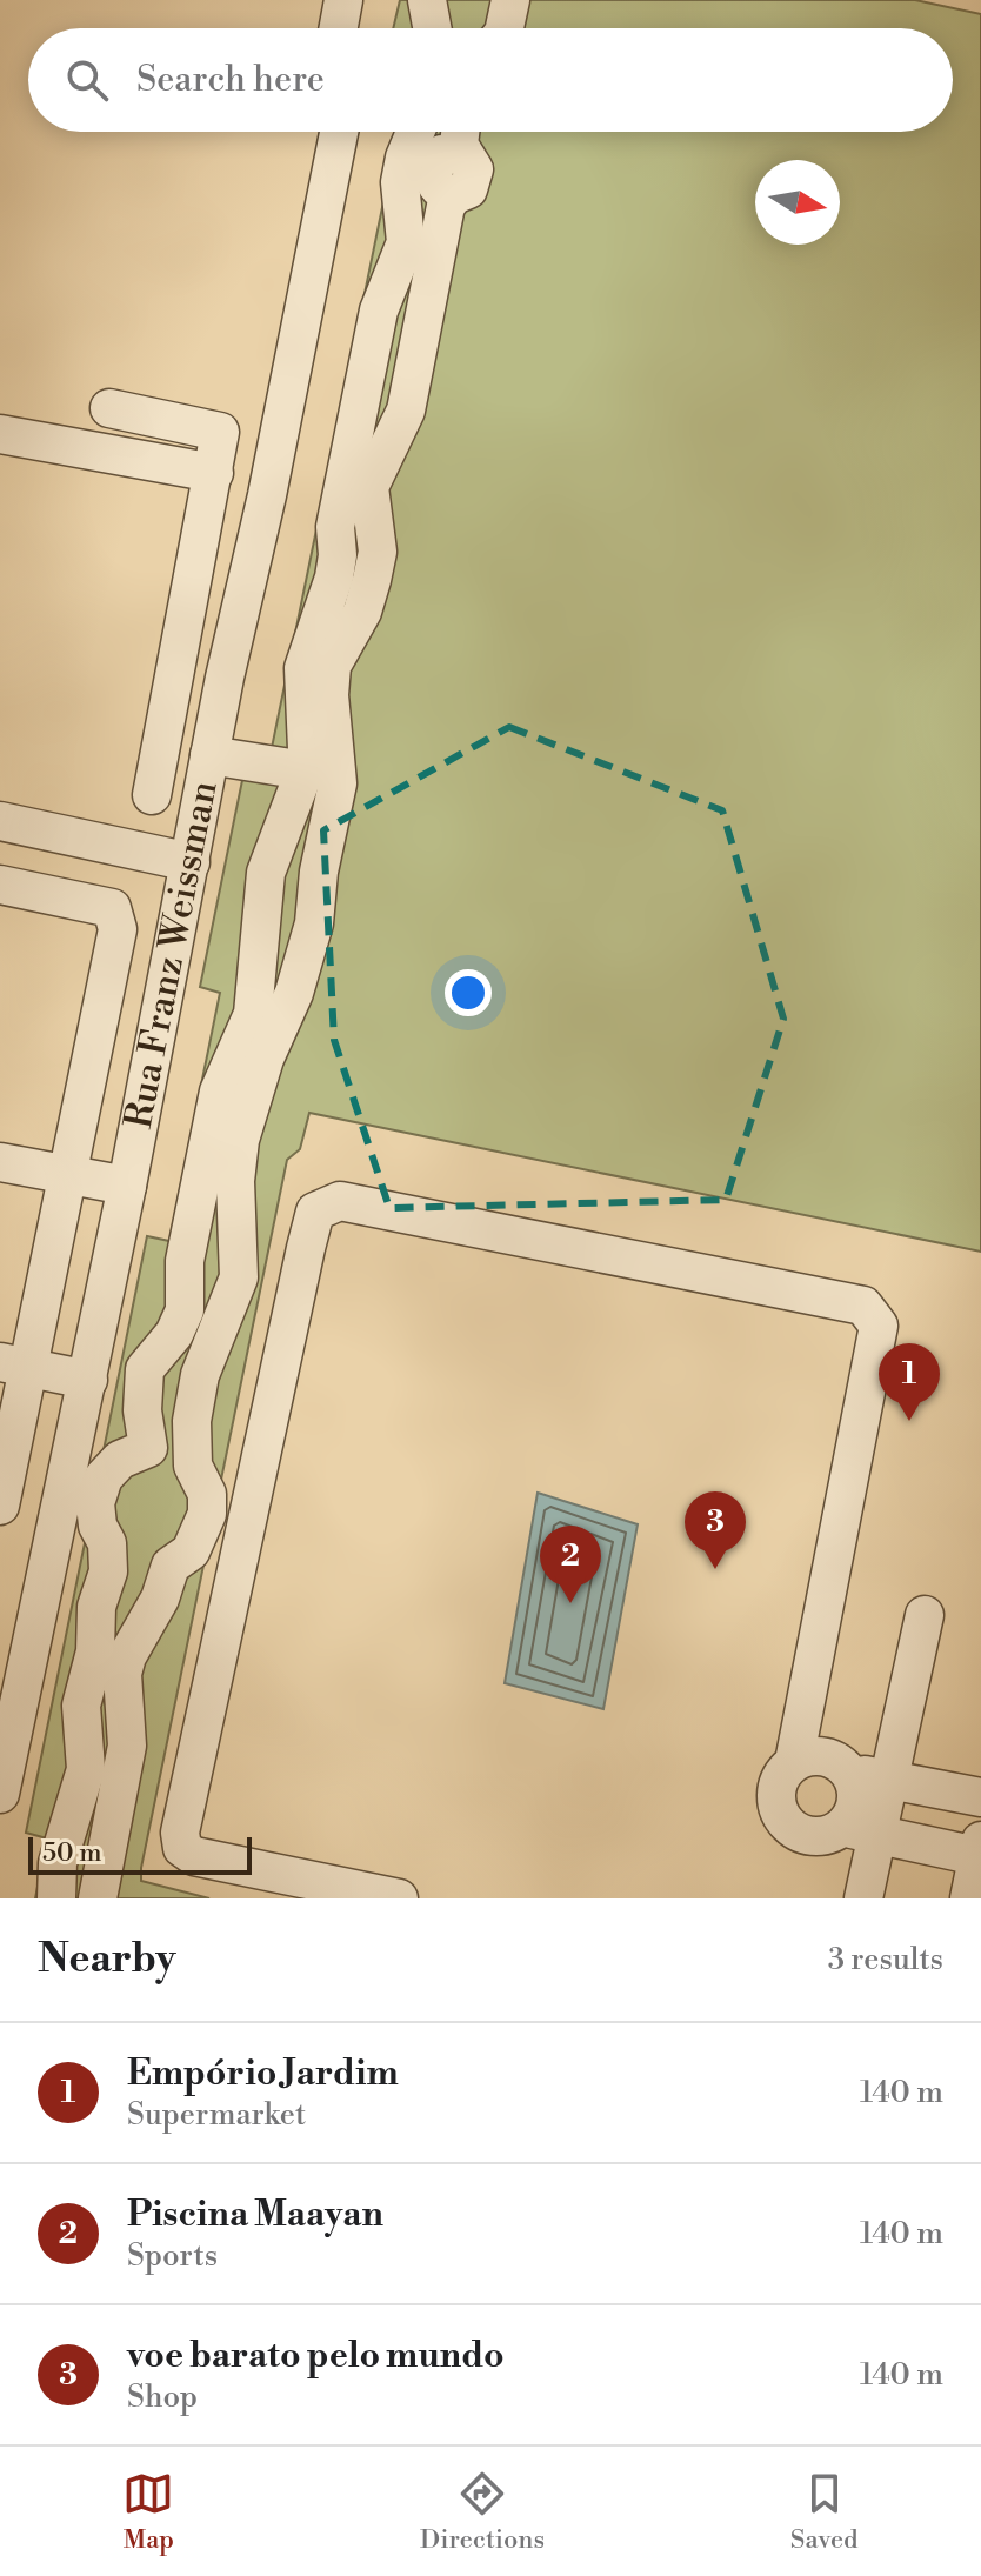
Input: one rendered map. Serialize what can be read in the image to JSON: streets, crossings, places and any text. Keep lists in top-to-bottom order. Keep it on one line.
{"streets":{"street":["Rua Franz Weissman"]},"scale_bar":"50 m","north":"right","page":{"search":"Search here","pins":["1","3","2"],"scale":"50 m","heading":["Nearby","3 results"],"list":[{"mark":"1","name":"Empório Jardim","note":"Supermarket","value":"140 m"},{"mark":"2","name":"Piscina Maayan","note":"Sports","value":"140 m"},{"mark":"3","name":"voe barato pelo mundo","note":"Shop","value":"140 m"}],"nav":["Map","Directions","Saved"]}}
